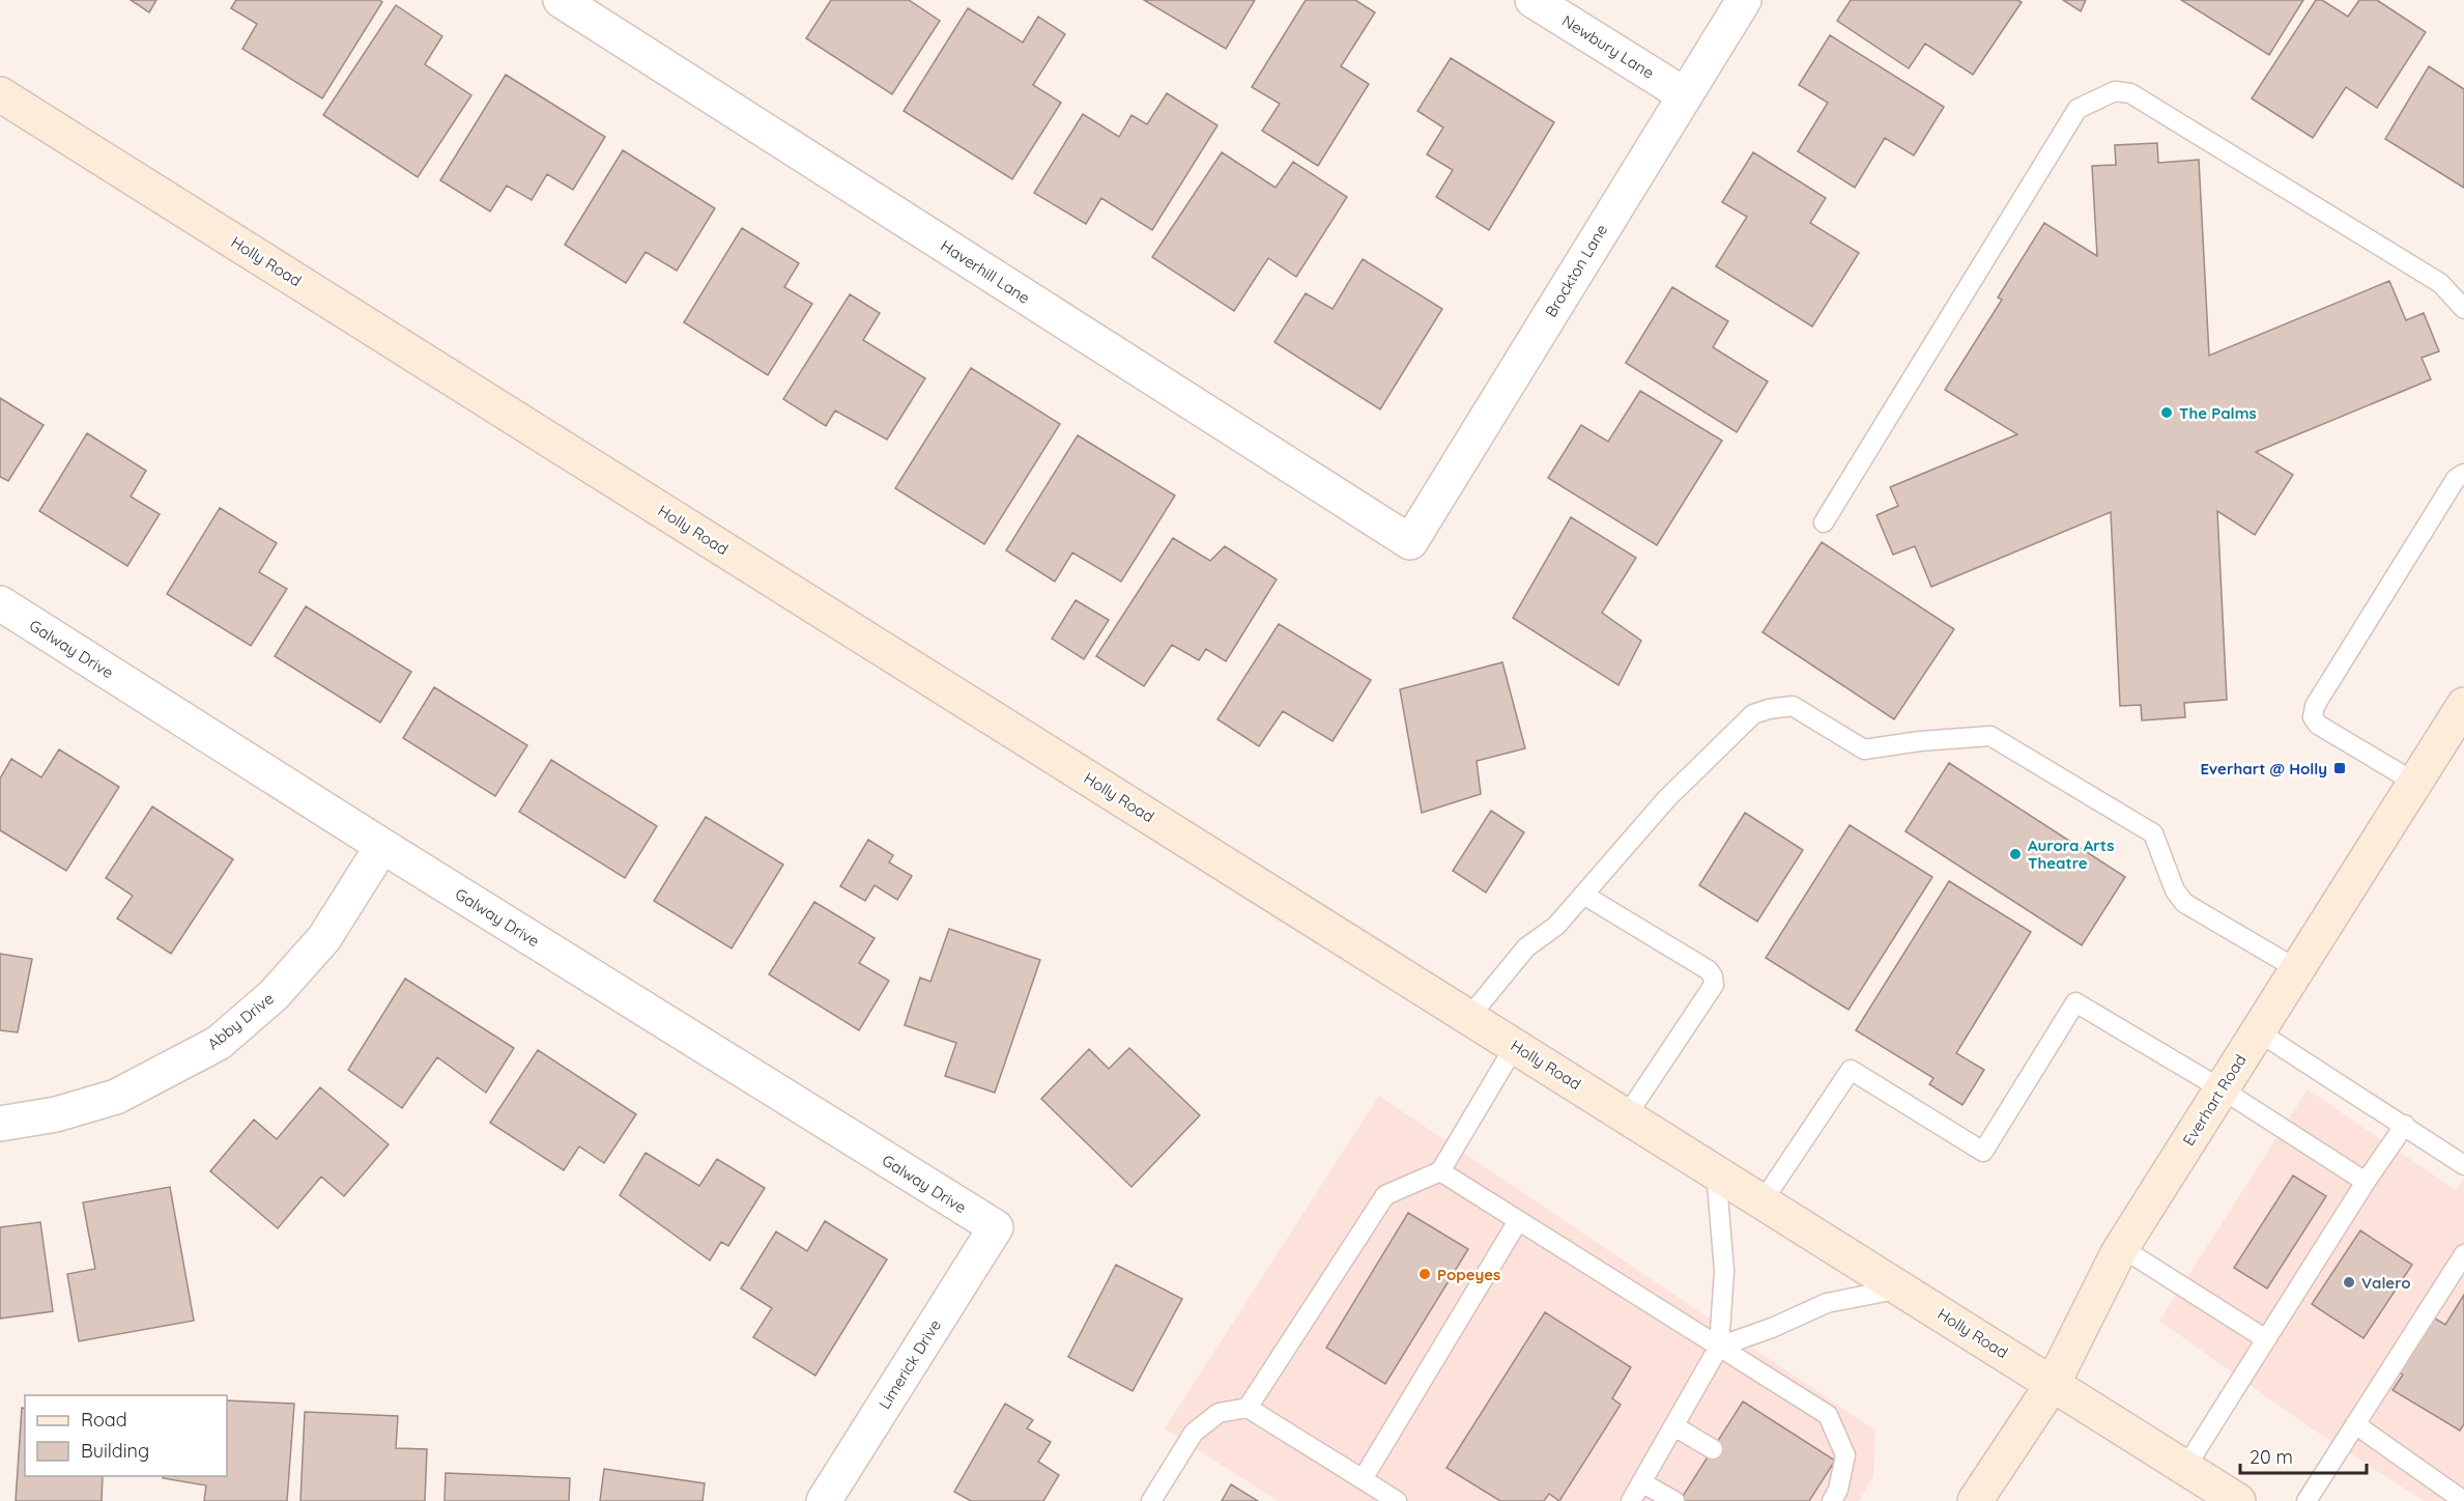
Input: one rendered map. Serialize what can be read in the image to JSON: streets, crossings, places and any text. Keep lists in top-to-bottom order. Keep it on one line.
{"streets":{"main road":["Holly Road","Everhart Road"],"street":["Newbury Lane","Brockton Lane","Haverhill Lane","Galway Drive","Abby Drive","Limerick Drive"]},"crossings":[["Newbury Lane","Brockton Lane"],["Holly Road","Everhart Road"],["Brockton Lane","Haverhill Lane"],["Galway Drive","Abby Drive"],["Galway Drive","Limerick Drive"]],"places":{"other":["The Palms","Aurora Arts Theatre","Popeyes","Valero"],"transit":["Everhart @ Holly"]},"legend":["Road","Building"],"scale_bar":"20 m"}
